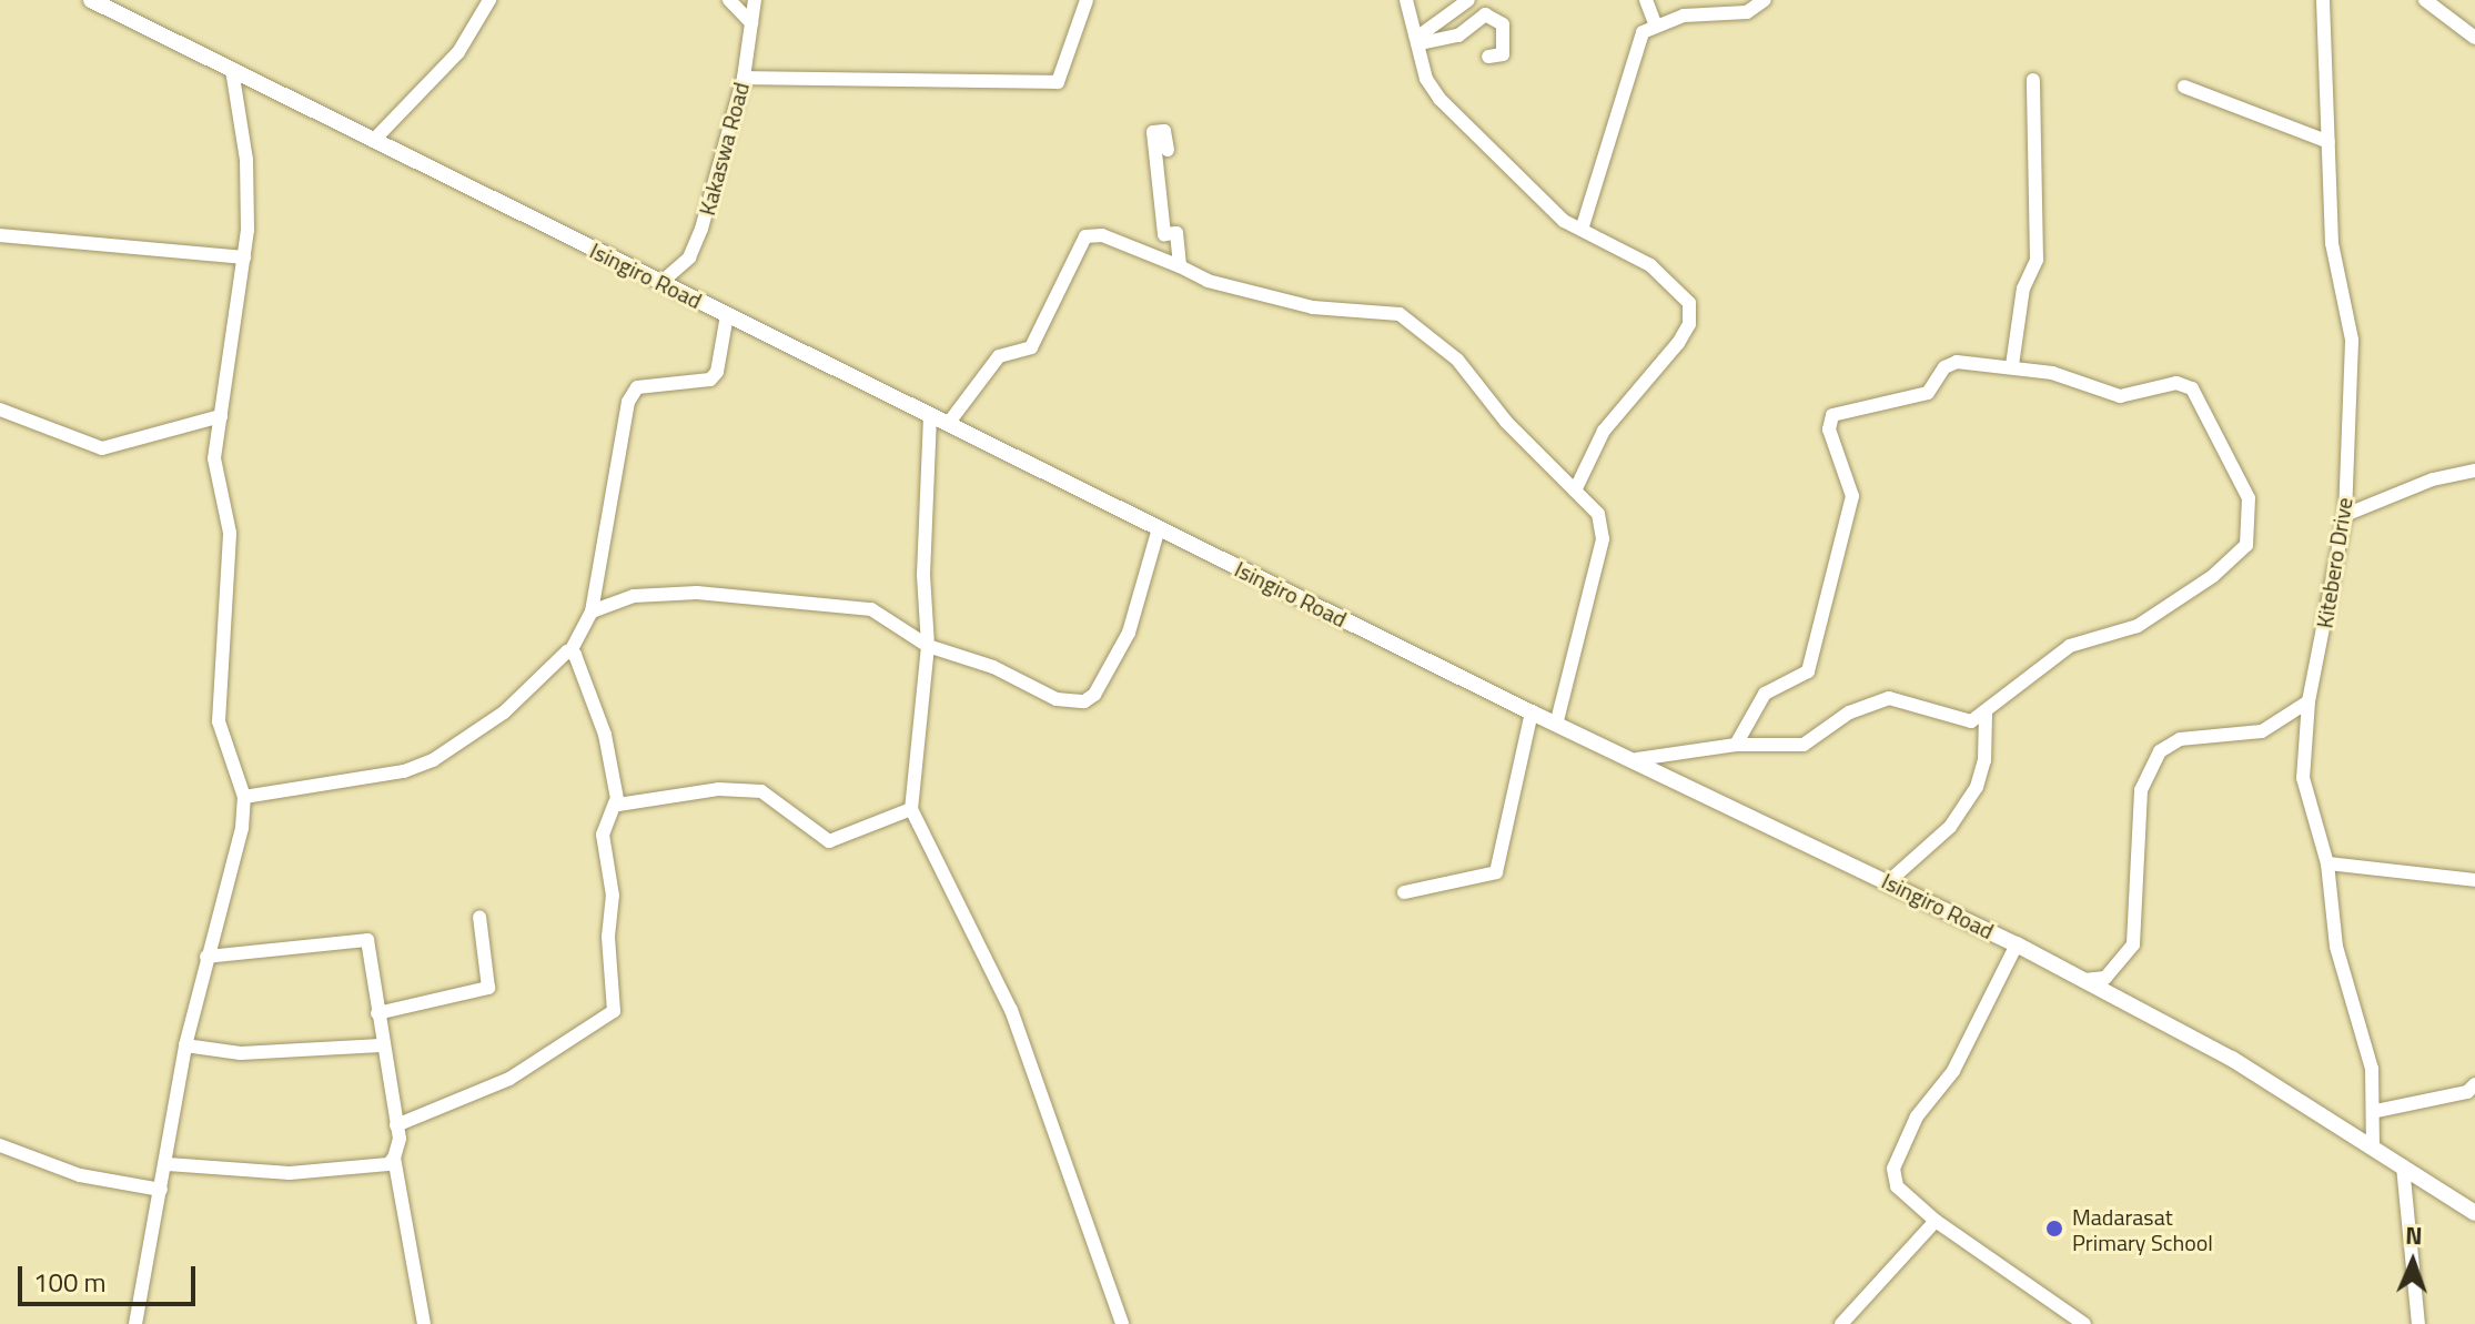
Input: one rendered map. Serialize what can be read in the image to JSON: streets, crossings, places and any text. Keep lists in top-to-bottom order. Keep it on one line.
{"streets":{"main road":["Isingiro Road"],"street":["Kakaswa Road","Kitebero Drive"]},"crossings":[["Kakaswa Road","Isingiro Road"],["Isingiro Road","Kitebero Drive"]],"places":["Madarasat Primary School"],"scale_bar":"100 m","north":"top"}
